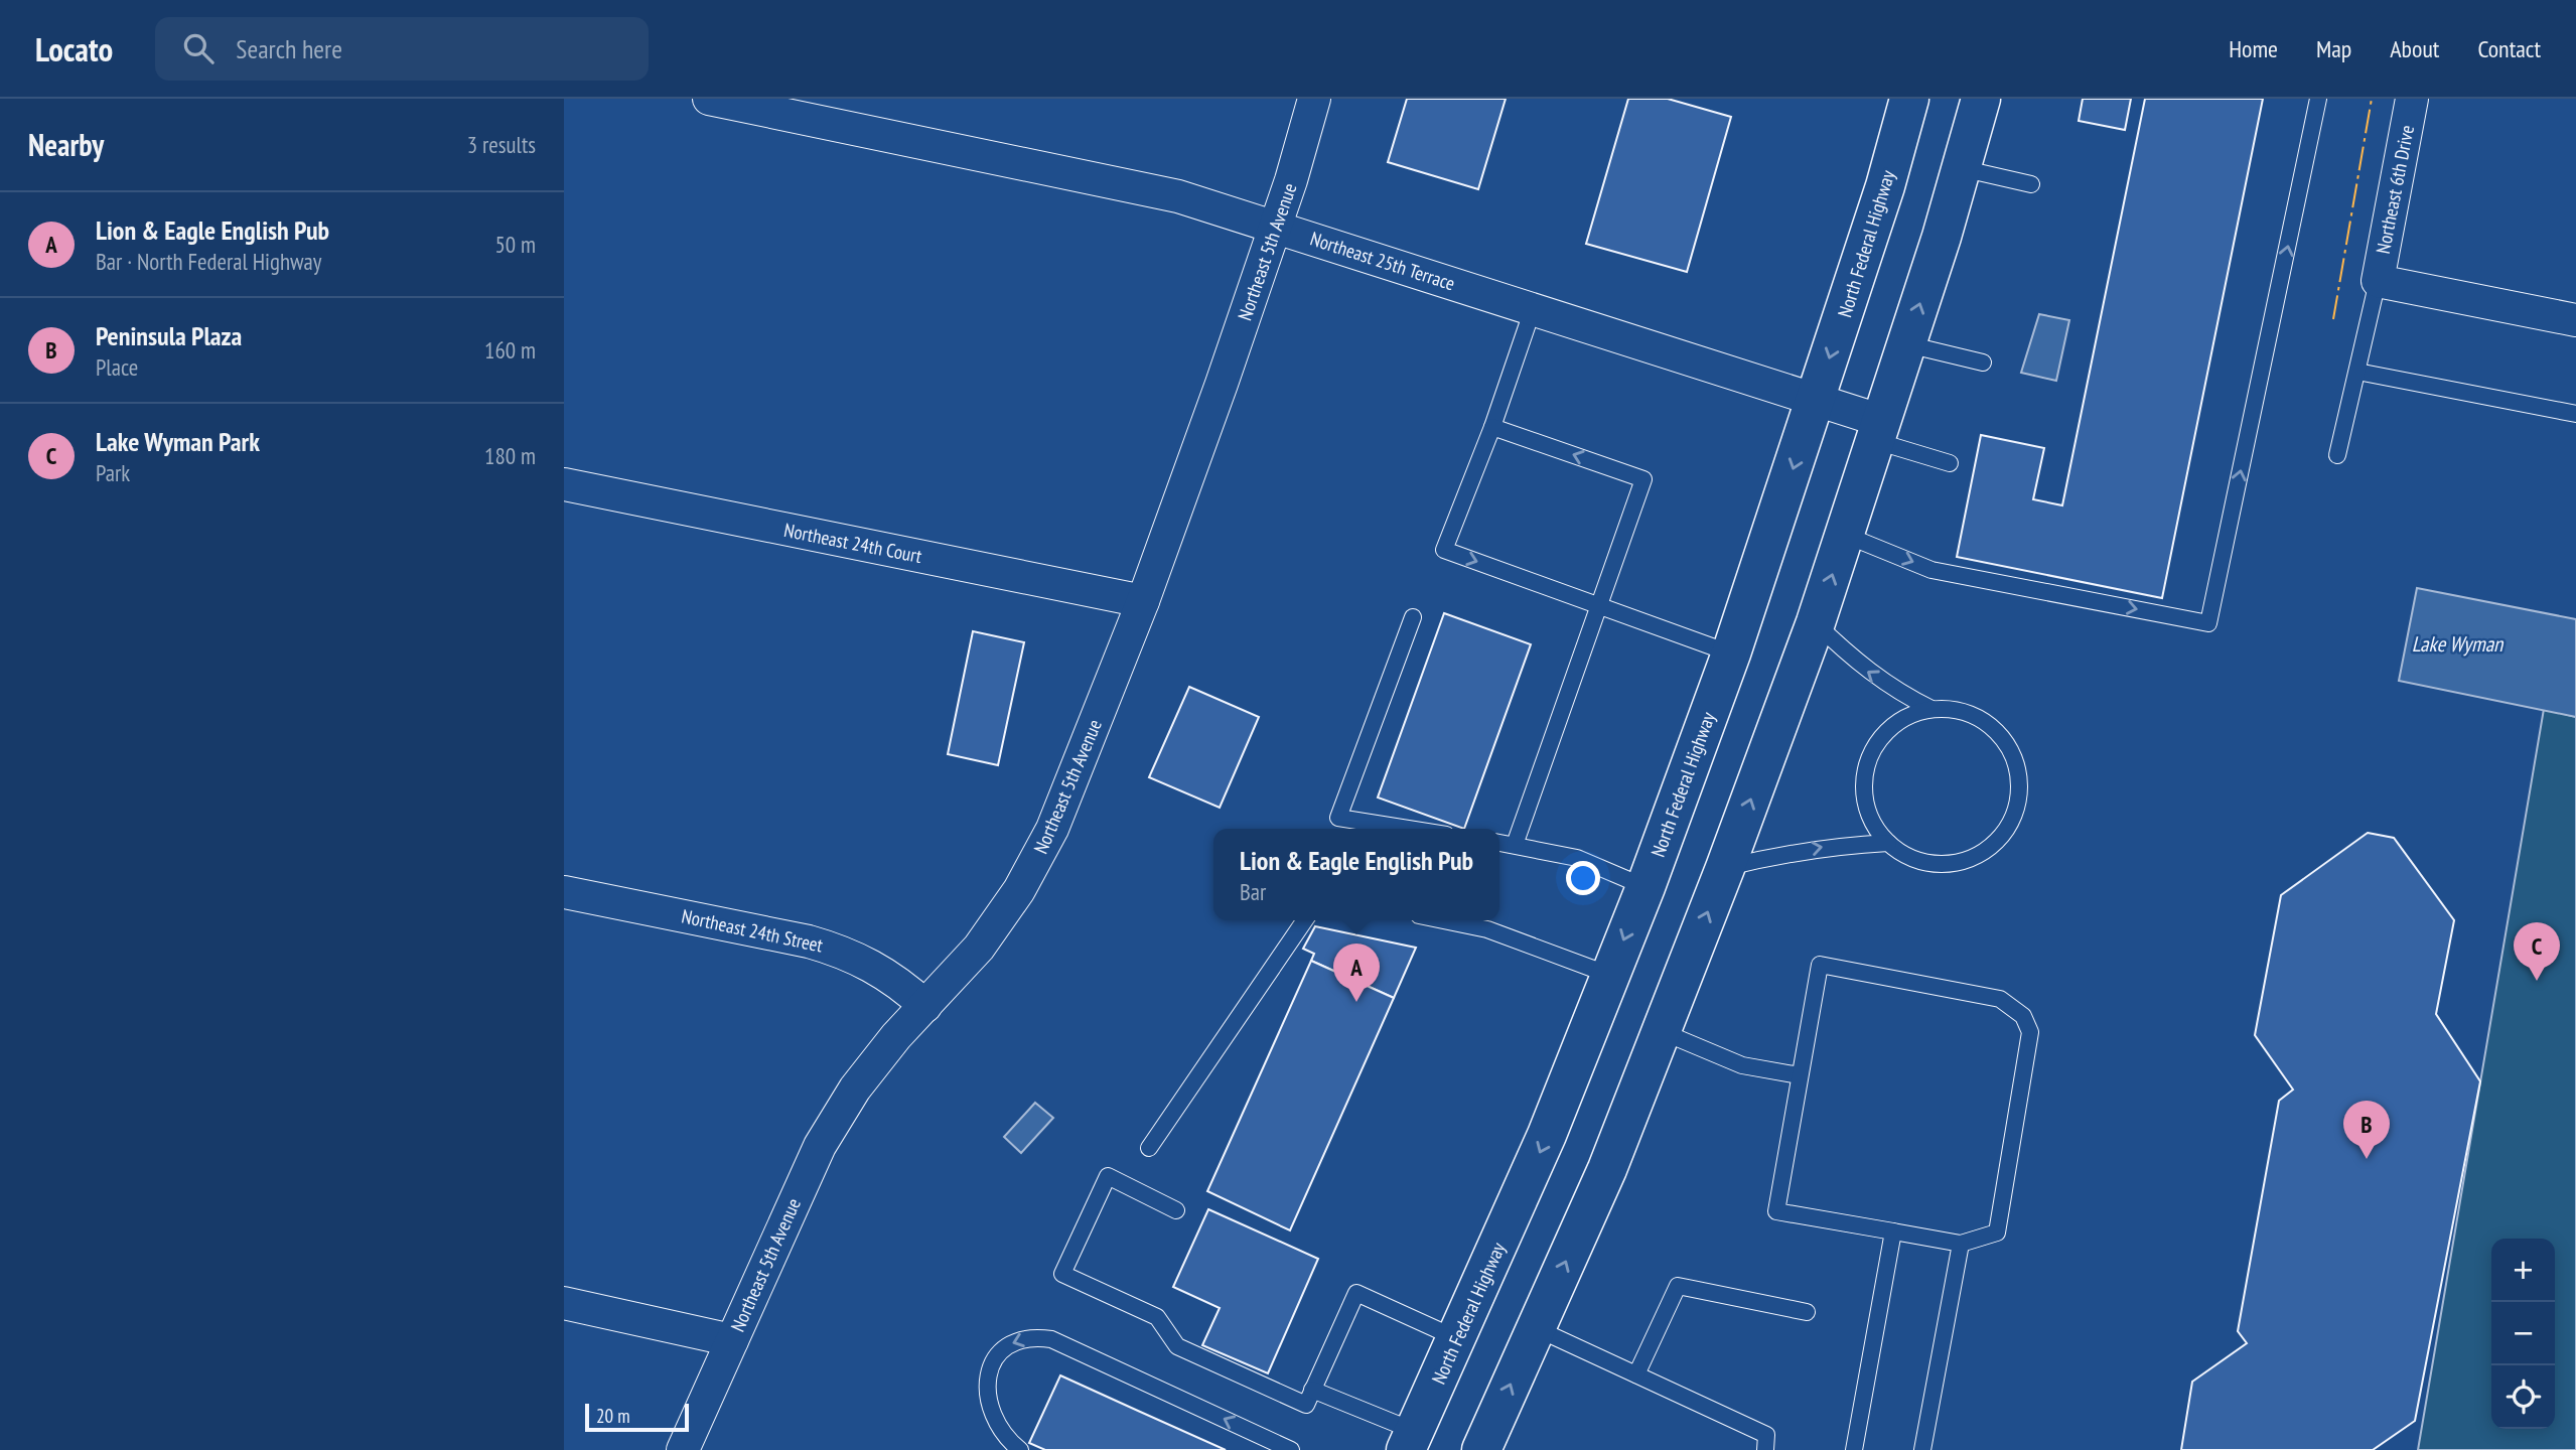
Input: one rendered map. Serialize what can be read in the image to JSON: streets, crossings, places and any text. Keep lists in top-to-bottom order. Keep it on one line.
{"streets":{"main road":["North Federal Highway"],"street":["Northeast 6th Drive","Northeast 5th Avenue","Northeast 25th Terrace","Northeast 24th Court","Northeast 24th Street"]},"crossings":[["North Federal Highway","Northeast 25th Terrace"],["Northeast 5th Avenue","Northeast 25th Terrace"],["Northeast 5th Avenue","Northeast 24th Court"],["Northeast 5th Avenue","Northeast 24th Street"]],"water":["Lake Wyman"],"scale_bar":"20 m","page":{"header":"Locato","search":"Search here","nav":["Home","Map","About","Contact"],"heading":["Nearby","3 results"],"list":[{"mark":"A","name":"Lion & Eagle English Pub","note":"Bar · North Federal Highway","value":"50 m"},{"mark":"B","name":"Peninsula Plaza","note":"Place","value":"160 m"},{"mark":"C","name":"Lake Wyman Park","note":"Park","value":"180 m"}],"popup":["Lion & Eagle English Pub","Bar"],"pins":["C","A","B"],"map_buttons":["+","−"],"scale":"20 m"}}
